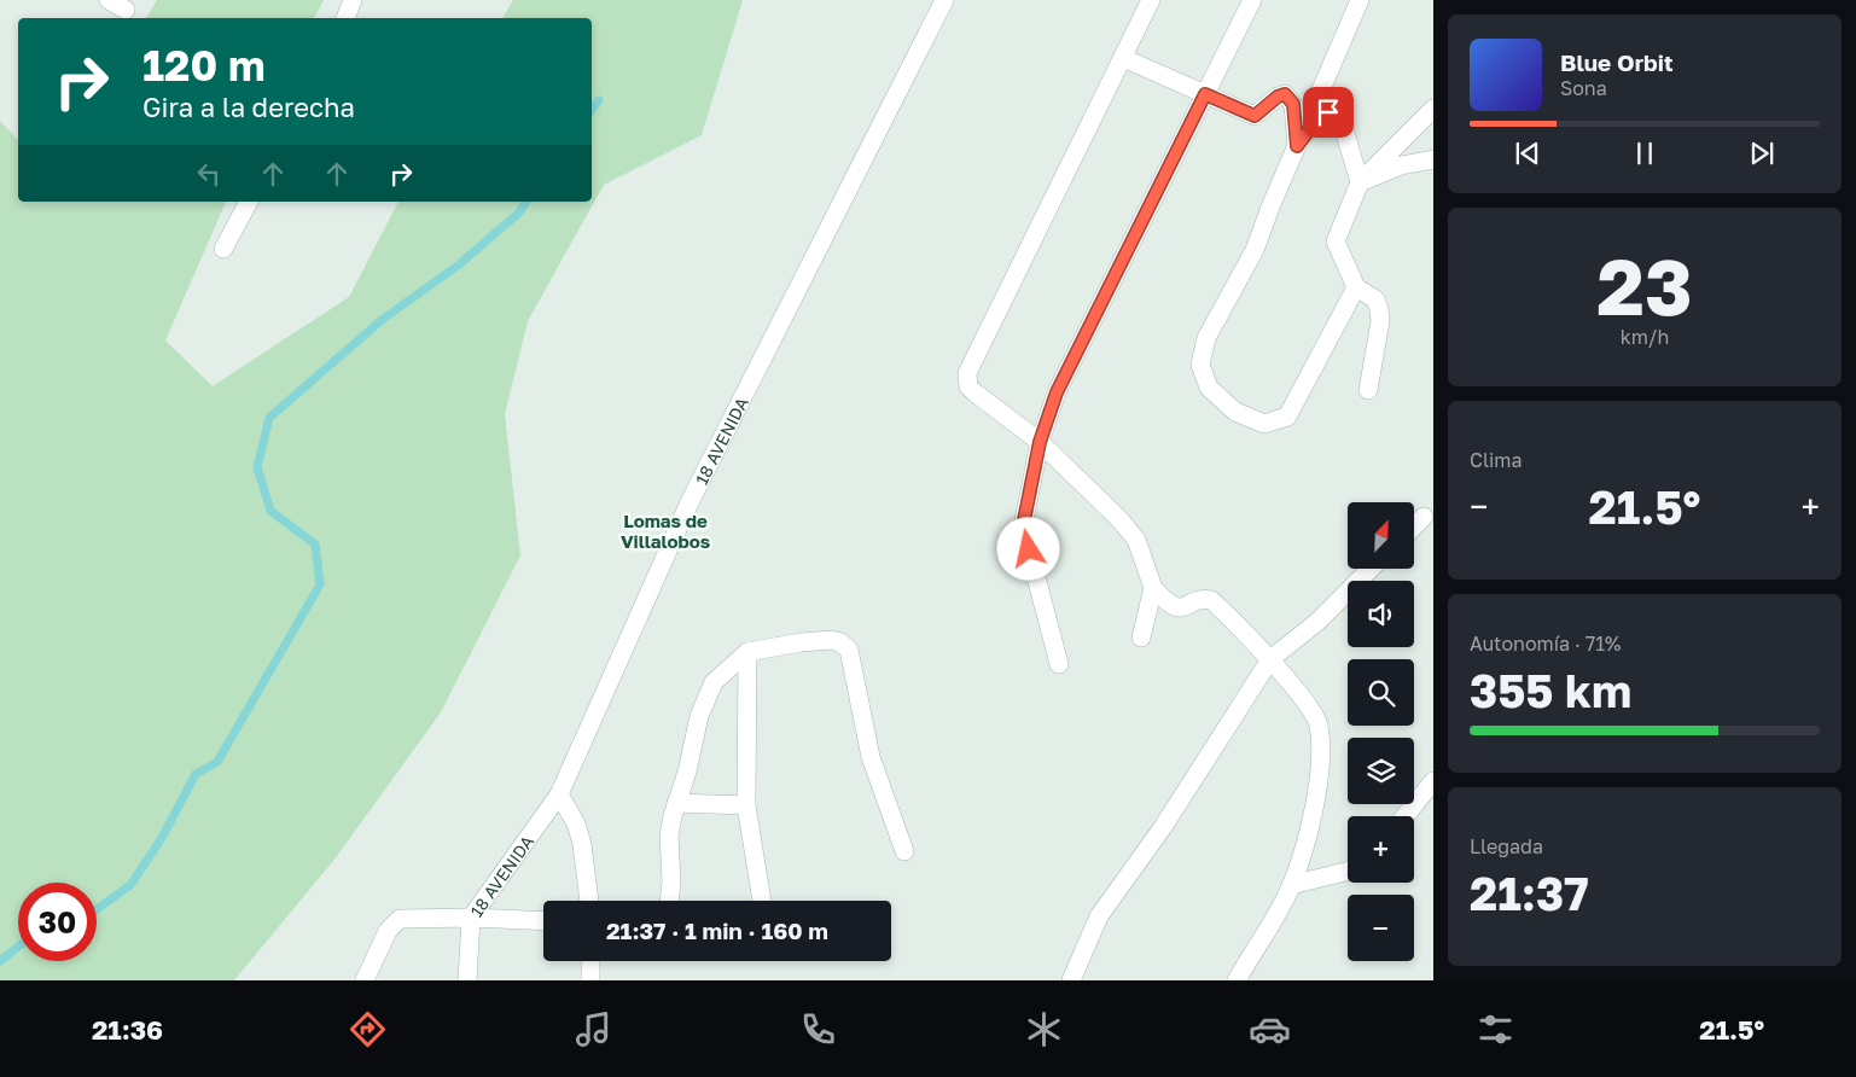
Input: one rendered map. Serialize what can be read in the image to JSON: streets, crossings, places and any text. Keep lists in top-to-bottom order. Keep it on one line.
{"streets":{"street":["18 AVENIDA"]},"districts":["Lomas de Villalobos"],"north":"top right","page":{"turn":["120 m","Gira a la derecha"],"song":["Blue Orbit","Sona"],"tile":[["23","km/h"],"Clima",["Autonomía · 71%","355 km"],["Llegada","21:37"]],"heat":["−","21.5°","+"],"map_buttons":["+","−"],"limit":"30","trip":"21:37 · 1 min · 160 m","tabs":["21:36","21.5°"]}}
